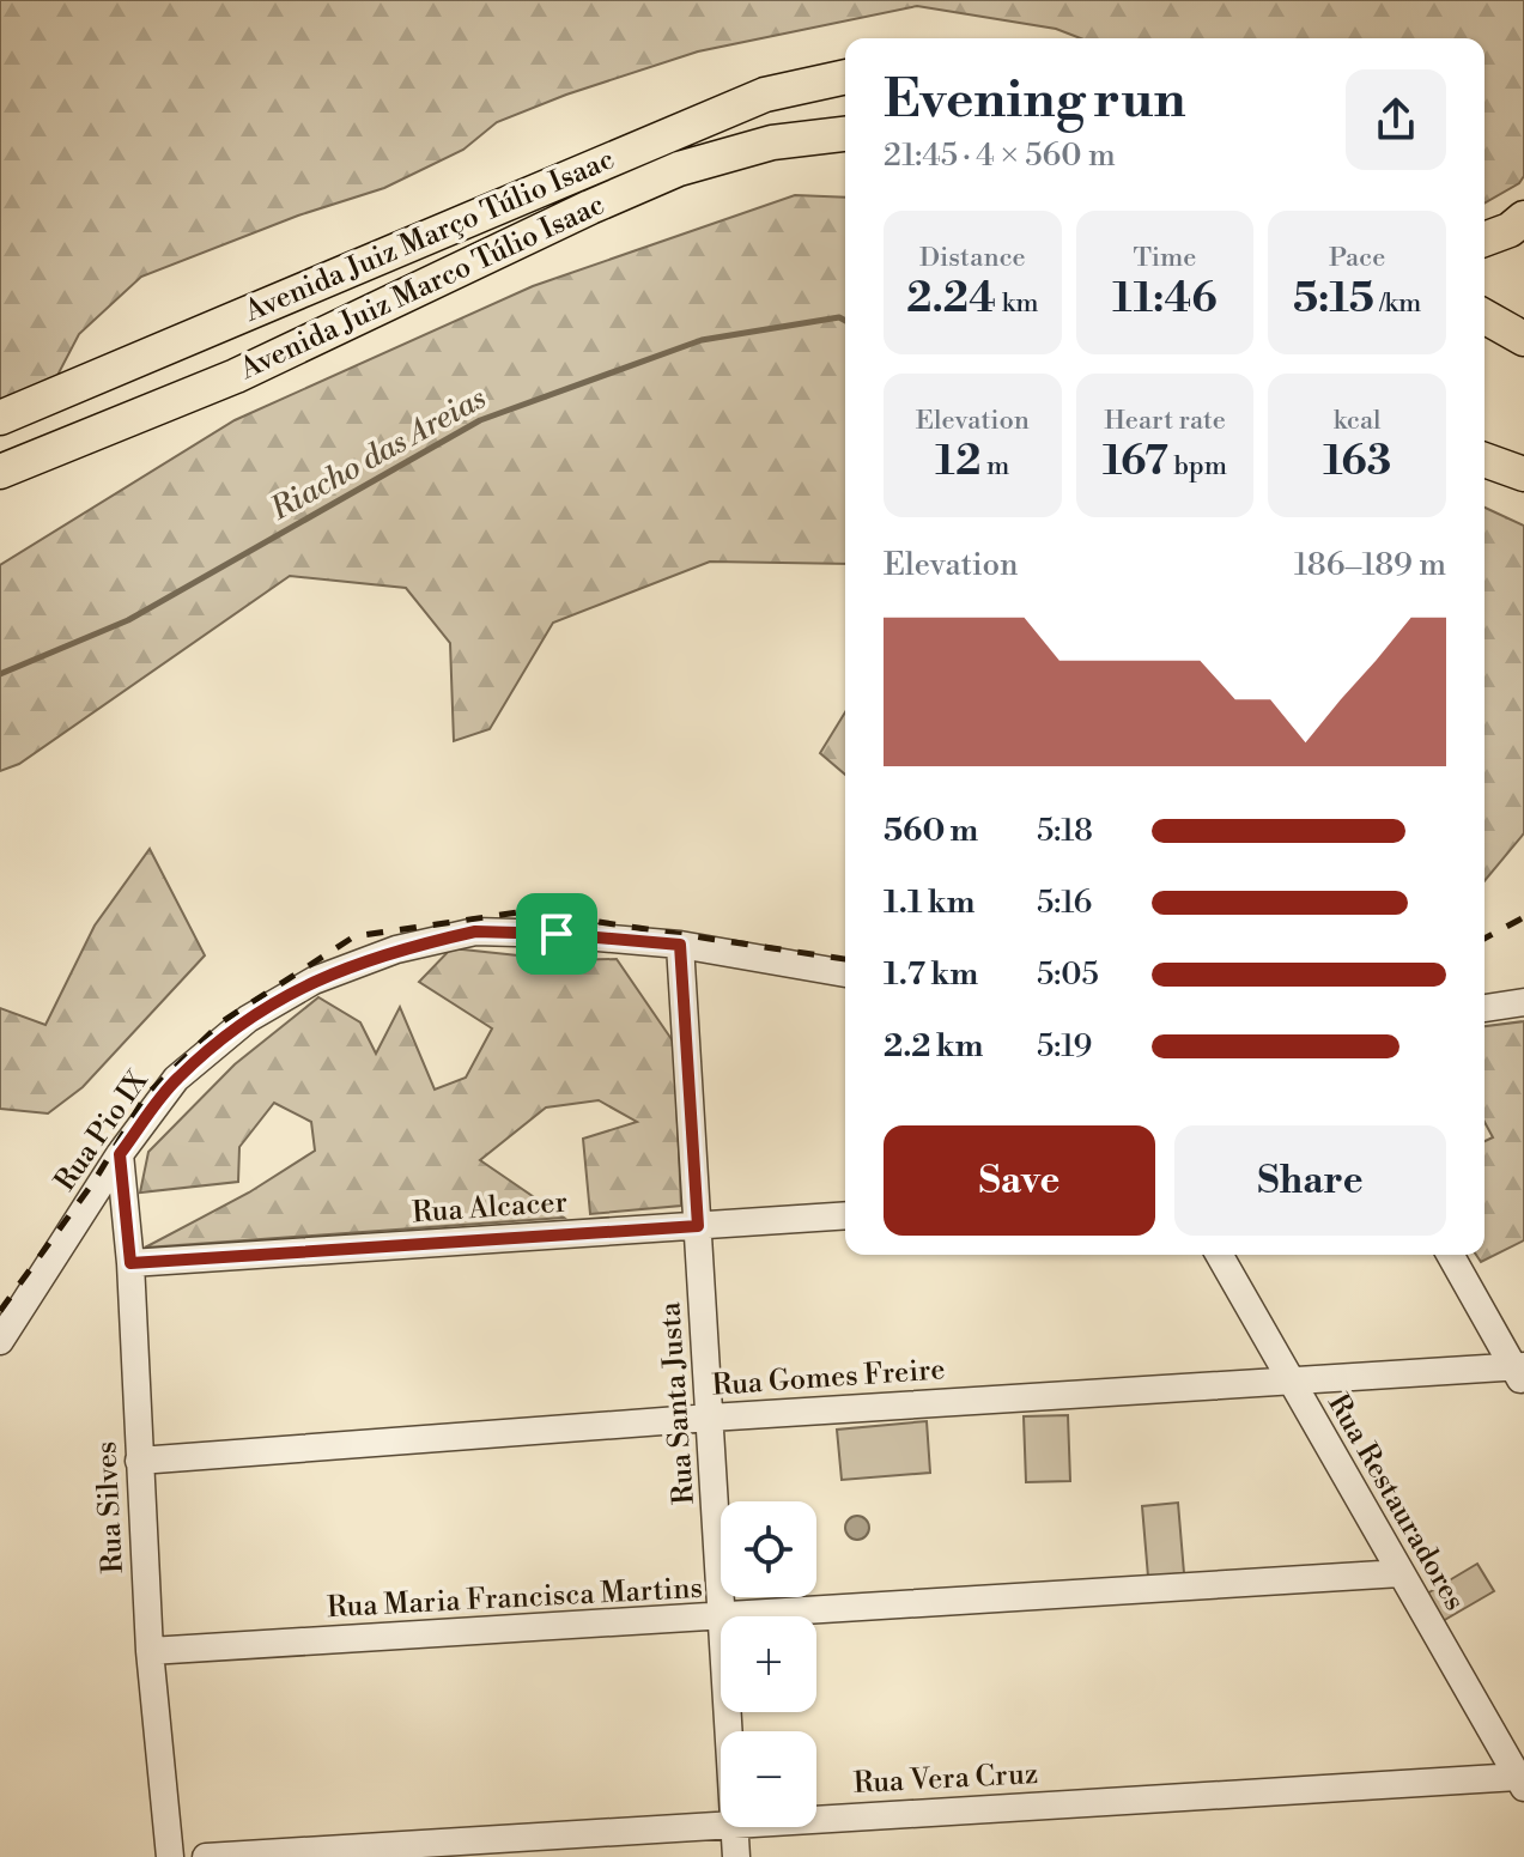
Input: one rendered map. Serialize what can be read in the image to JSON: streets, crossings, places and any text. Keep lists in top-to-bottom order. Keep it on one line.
{"streets":{"main road":["Avenida Juiz Março Túlio Isaac","Avenida Juiz Marco Túlio Isaac"],"street":["Rua Pio IX","Rua Alcacer","Rua Gomes Freire","Rua Santa Justa","Rua Restauradores","Rua Silves","Rua Maria Francisca Martins","Rua Vera Cruz"]},"crossings":[["Rua Pio IX","Rua Santa Justa"],["Rua Pio IX","Rua Silves"],["Rua Alcacer","Rua Santa Justa"],["Rua Alcacer","Rua Silves"],["Rua Gomes Freire","Rua Santa Justa"],["Rua Gomes Freire","Rua Restauradores"],["Rua Gomes Freire","Rua Silves"],["Rua Restauradores","Rua Maria Francisca Martins"],["Rua Restauradores","Rua Vera Cruz"],["Rua Silves","Rua Maria Francisca Martins"]],"water":["Riacho das Areias"],"page":{"heading":["Evening run","21:45 · 4 × 560 m"],"stats":[["Distance","2.24 km"],["Time","11:46"],["Pace","5:15 /km"],["Elevation","12 m"],["Heart rate","167 bpm"],["kcal","163"]],"chart":["Elevation","186–189 m"],"list":[{"name":"560 m","note":"5:18"},{"name":"1.1 km","note":"5:16"},{"name":"1.7 km","note":"5:05"},{"name":"2.2 km","note":"5:19"}],"buttons":["Save","Share"],"map_buttons":["+","−"]}}
